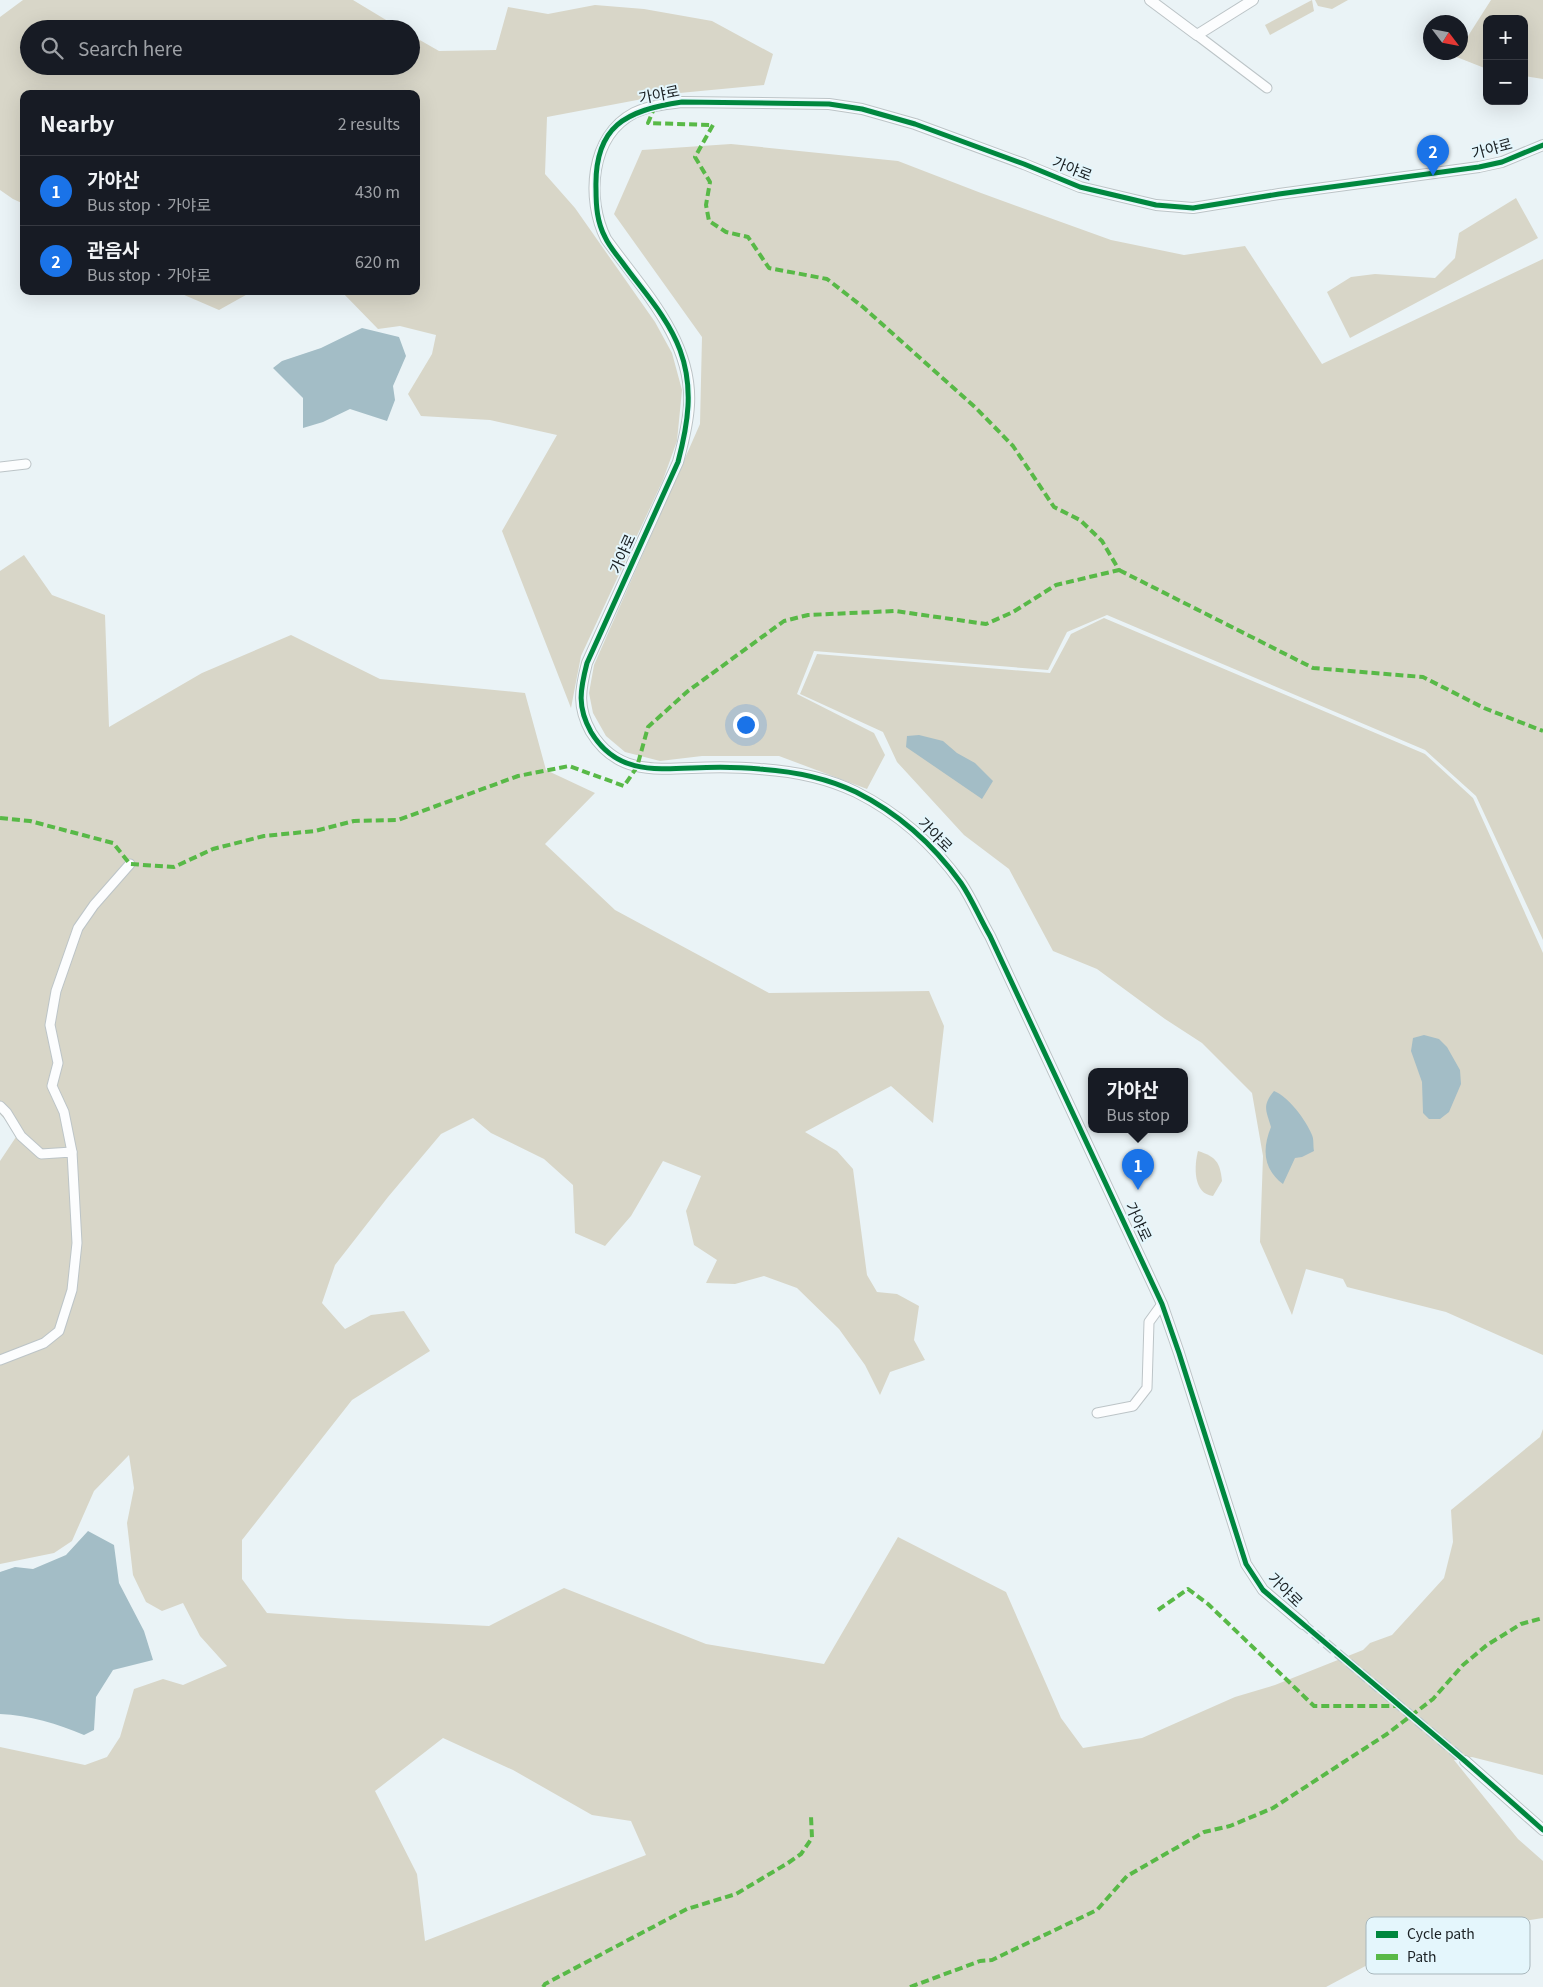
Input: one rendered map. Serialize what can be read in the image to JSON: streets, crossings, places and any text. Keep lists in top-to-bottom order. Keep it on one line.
{"streets":{"street":["가야로"]},"legend":["Cycle path","Path"],"north":"bottom right","page":{"map_buttons":["+","−"],"search":"Search here","heading":["Nearby","2 results"],"pins":["2","1"],"list":[{"mark":"1","name":"가야산","note":"Bus stop · 가야로","value":"430 m"},{"mark":"2","name":"관음사","note":"Bus stop · 가야로","value":"620 m"}],"popup":["가야산","Bus stop"]}}
